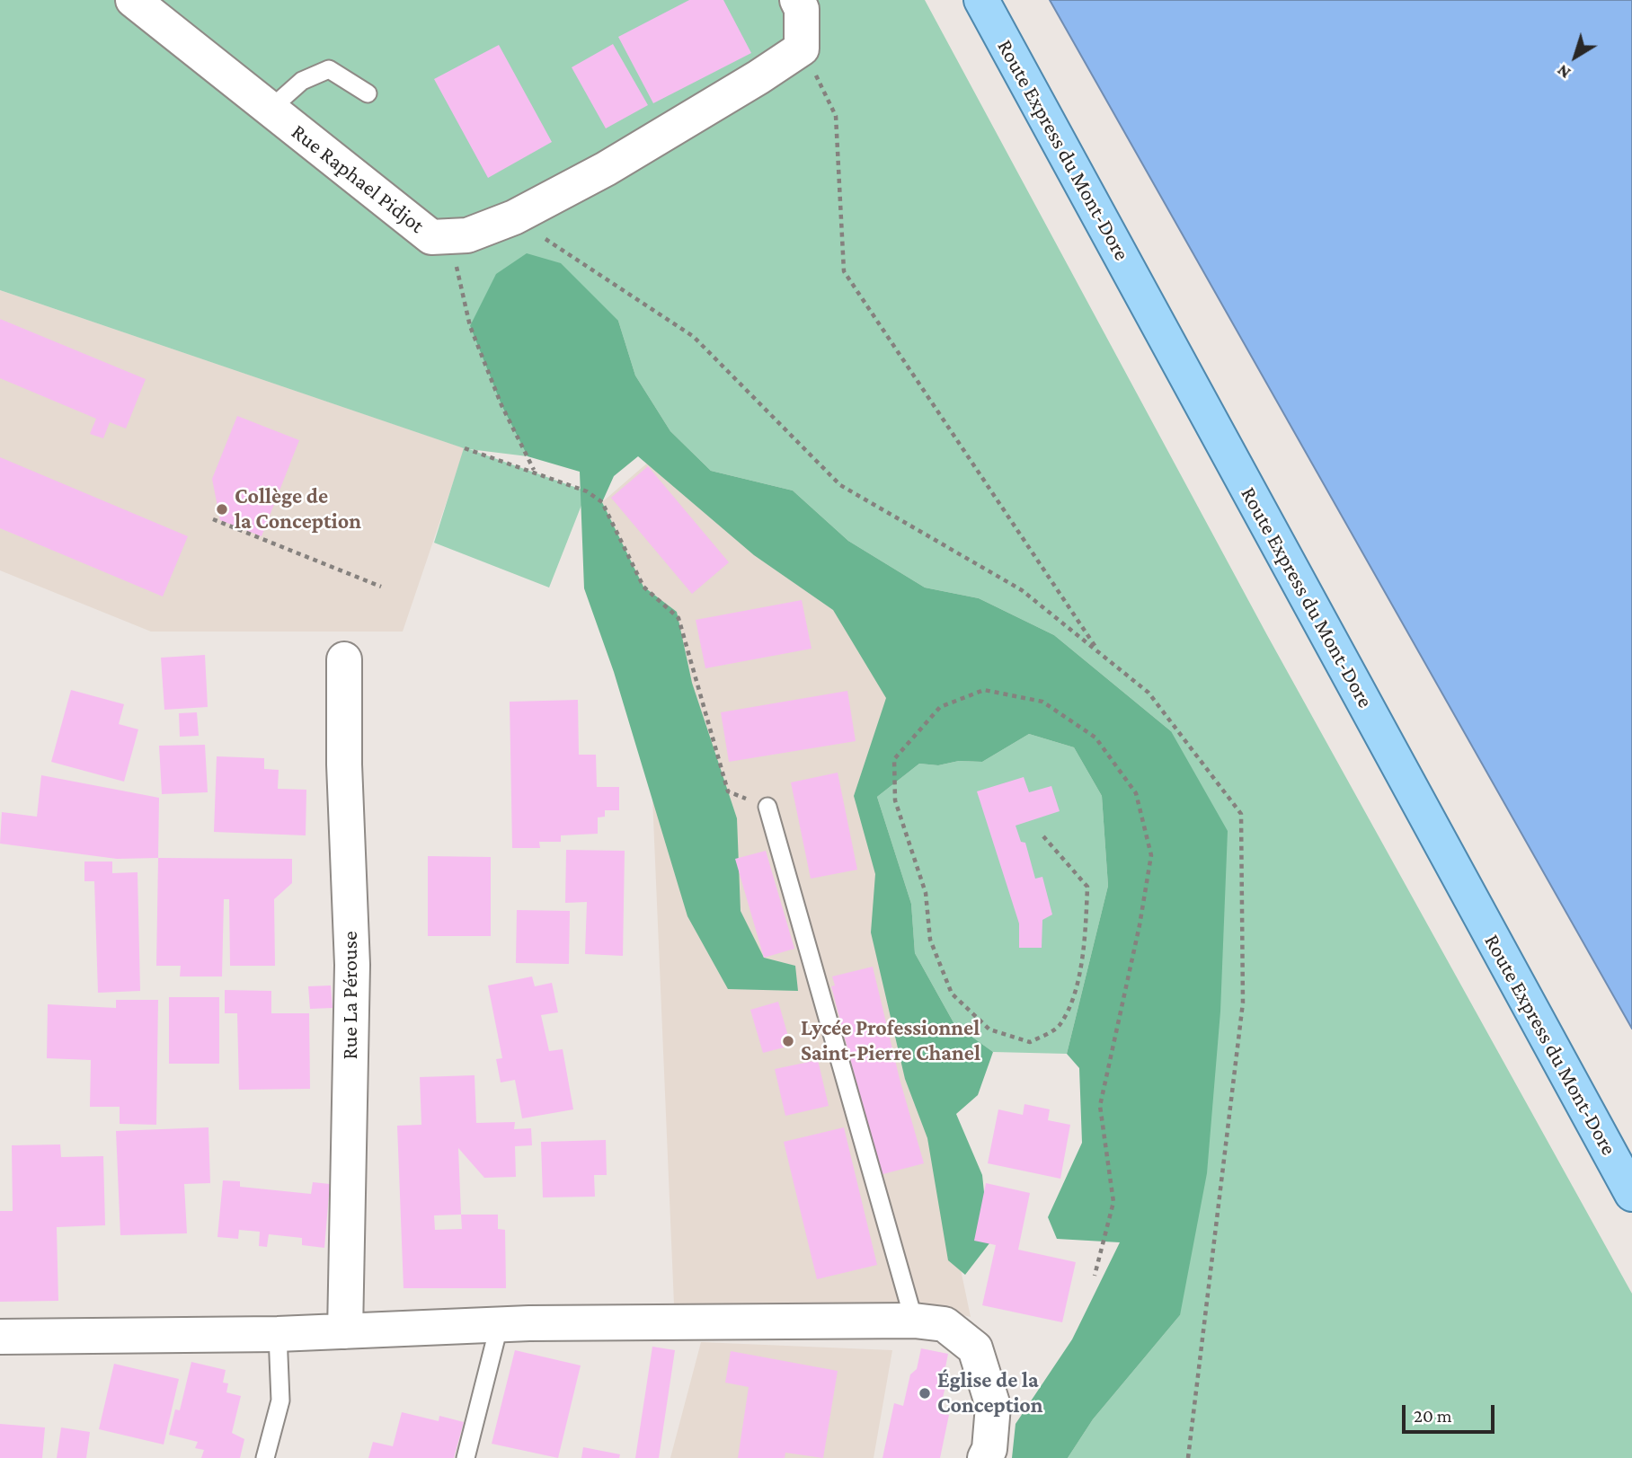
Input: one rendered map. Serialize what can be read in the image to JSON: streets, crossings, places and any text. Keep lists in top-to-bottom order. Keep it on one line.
{"streets":{"main road":["Route Express du Mont-Dore"],"street":["Rue Raphael Pidjot","Rue La Pérouse"]},"places":["Collège de la Conception","Lycée Professionnel Saint-Pierre Chanel","Église de la Conception"],"scale_bar":"20 m","north":"bottom left"}
